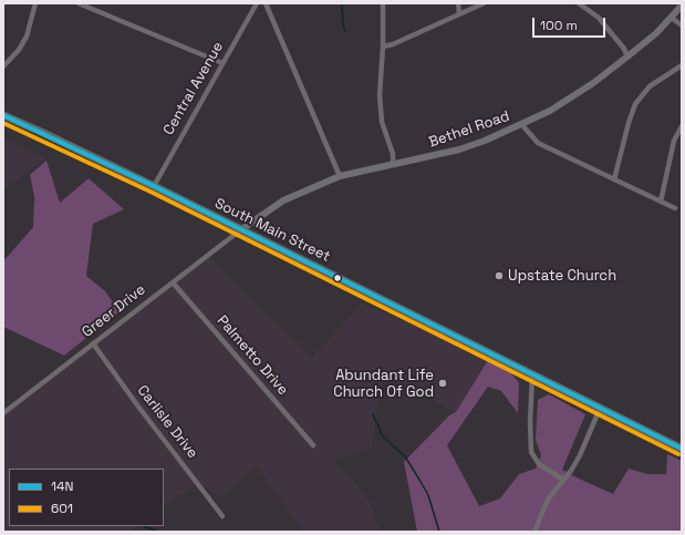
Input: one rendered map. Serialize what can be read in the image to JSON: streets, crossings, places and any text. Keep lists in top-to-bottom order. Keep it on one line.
{"streets":{"main road":["South Main Street"],"street":["Central Avenue","Bethel Road","Greer Drive","Palmetto Drive","Carlisle Drive"]},"crossings":[["Central Avenue","South Main Street"],["Bethel Road","South Main Street"],["Bethel Road","Greer Drive"],["South Main Street","Greer Drive"],["Greer Drive","Palmetto Drive"],["Greer Drive","Carlisle Drive"]],"places":["Upstate Church","Abundant Life Church Of God"],"lines":["transit line 14N","transit line 601"],"legend":["14N","601"],"scale_bar":"100 m"}
